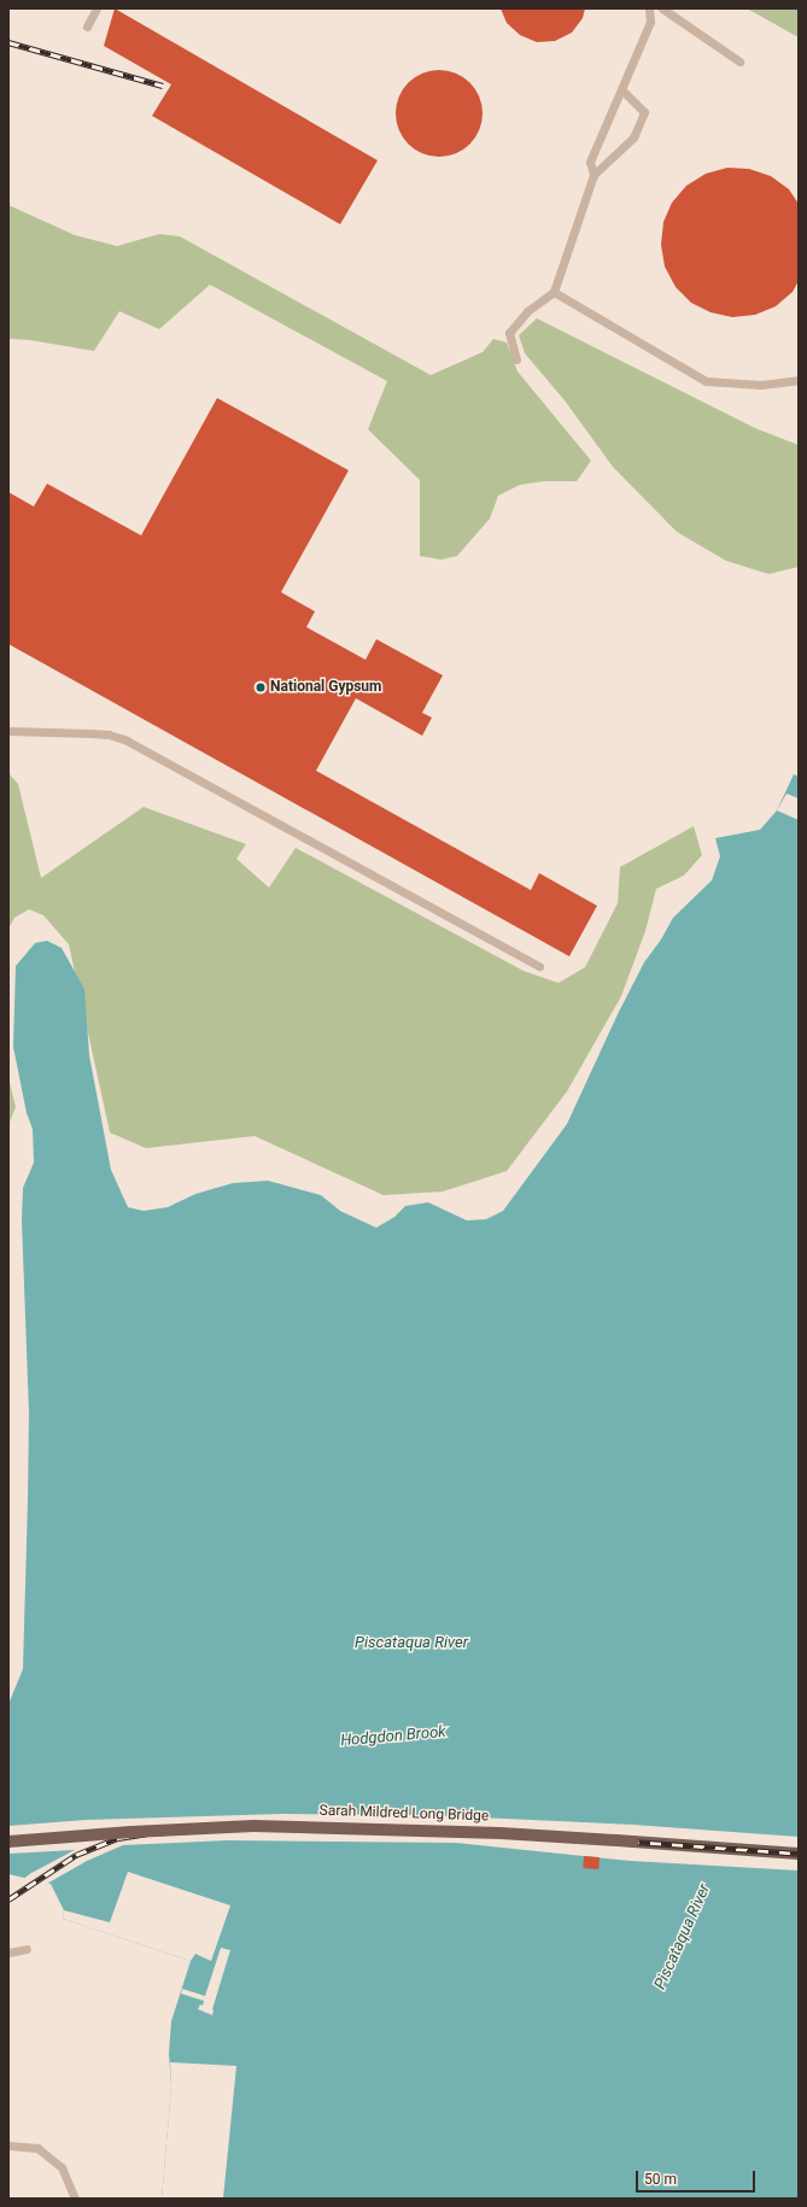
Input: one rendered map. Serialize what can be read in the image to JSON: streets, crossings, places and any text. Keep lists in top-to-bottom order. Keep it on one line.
{"streets":{"main road":["Sarah Mildred Long Bridge"]},"water":["Piscataqua River","Hodgdon Brook"],"places":["National Gypsum"],"scale_bar":"50 m"}
